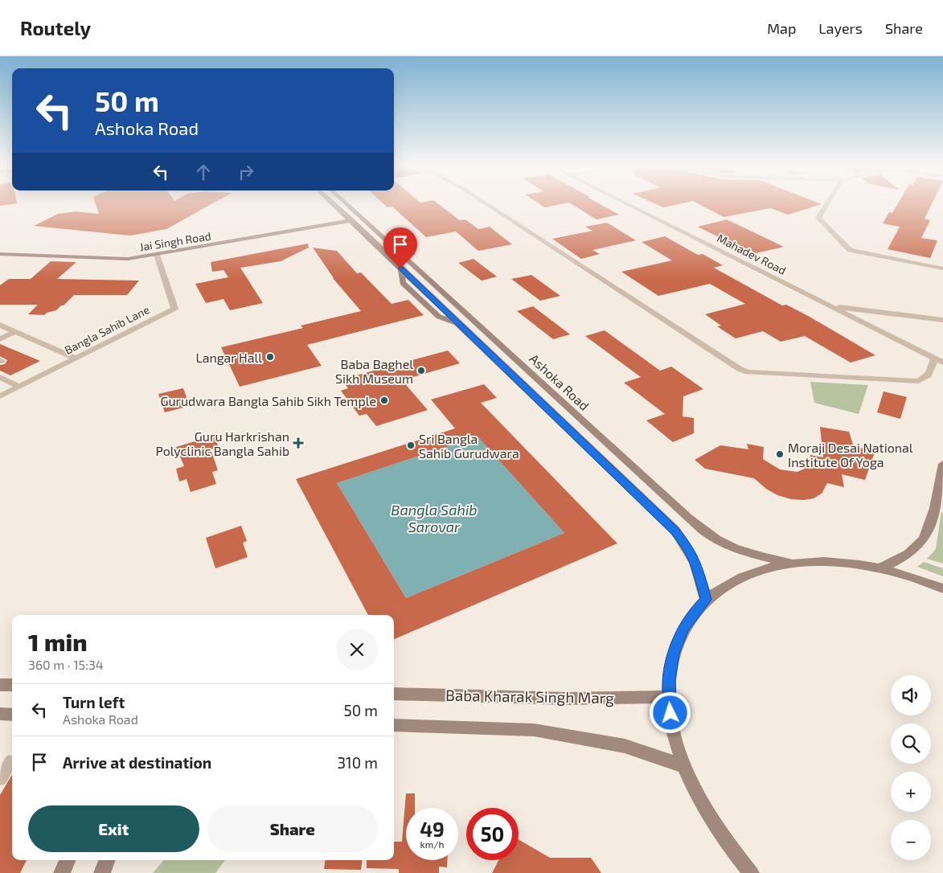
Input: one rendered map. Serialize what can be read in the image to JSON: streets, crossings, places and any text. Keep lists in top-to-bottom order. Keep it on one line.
{"streets":{"main road":["Jai Singh Road","Ashoka Road","Baba Kharak Singh Marg"],"street":["Mahadev Road","Bangla Sahib Lane"]},"crossings":[["Jai Singh Road","Bangla Sahib Lane"]],"water":["Bangla Sahib Sarovar"],"places":{"other":["Langar Hall","Baba Baghel Sikh Museum","Gurudwara Bangla Sahib Sikh Temple","Sri Bangla Sahib Gurudwara","Moraji Desai National Institute Of Yoga"],"health":["Guru Harkrishan Polyclinic Bangla Sahib"]},"page":{"header":"Routely","nav":["Map","Layers","Share"],"turn":["50 m","Ashoka Road"],"heading":["1 min","360 m · 15:34"],"map_buttons":["+","−"],"list":[{"name":"Turn left","note":"Ashoka Road","value":"50 m"},{"name":"Arrive at destination","value":"310 m"}],"buttons":["Exit","Share"],"speed":"49 km/h","limit":"50"}}
